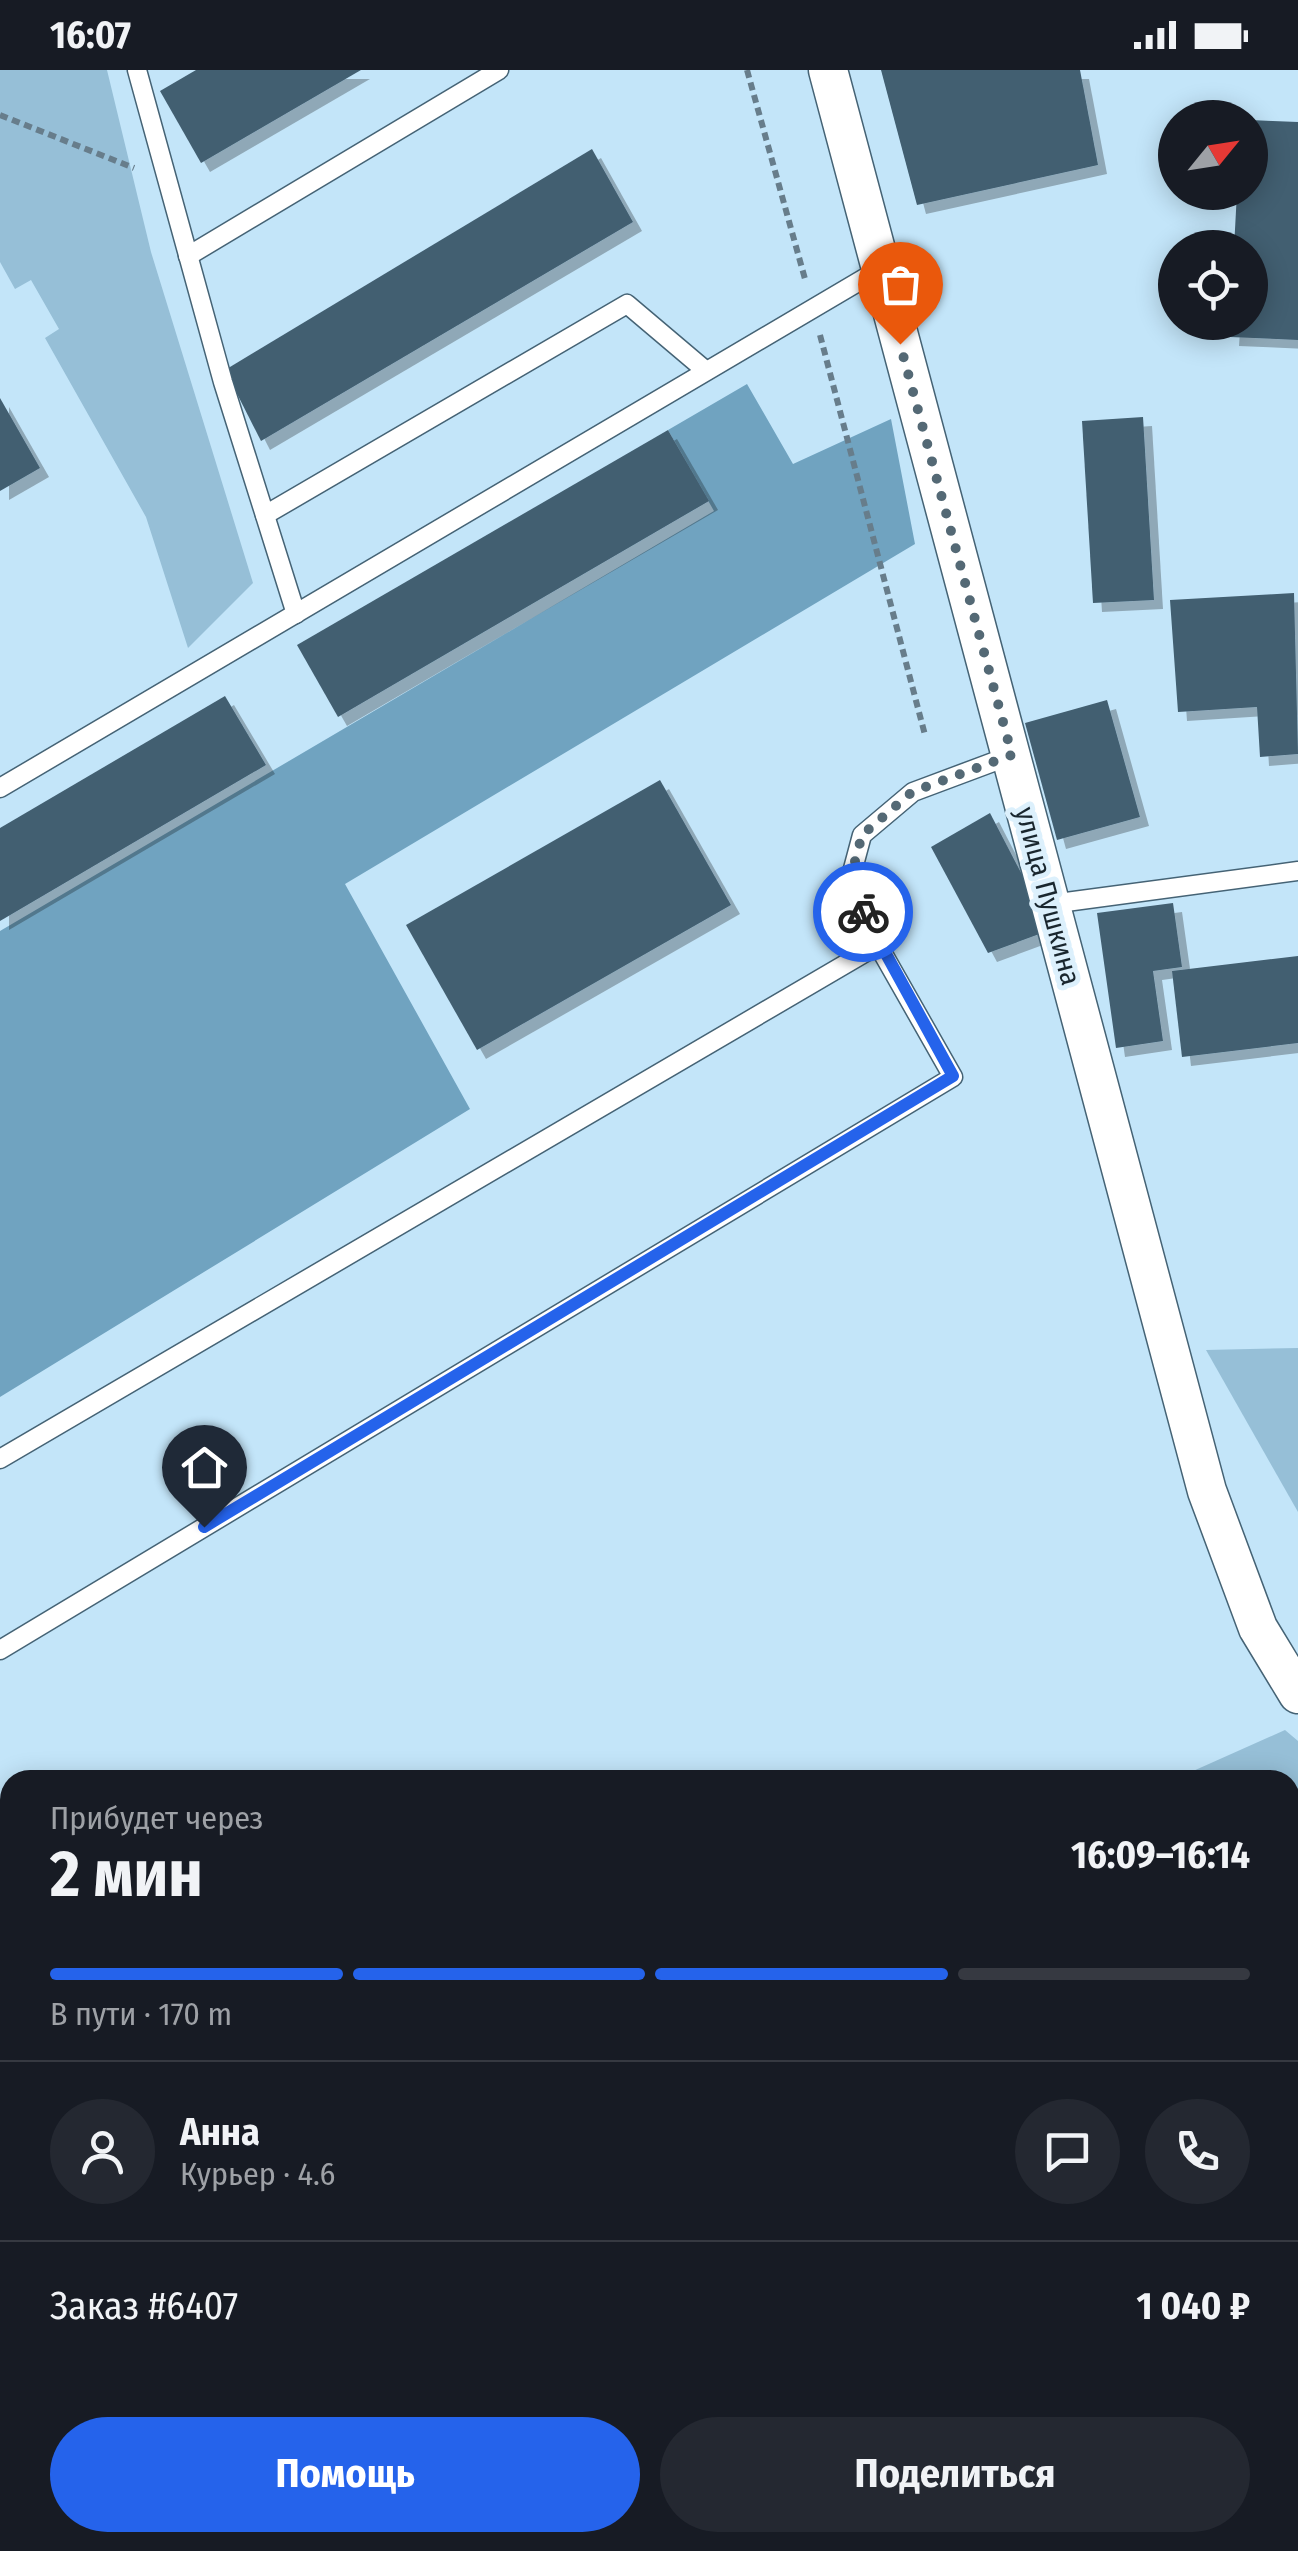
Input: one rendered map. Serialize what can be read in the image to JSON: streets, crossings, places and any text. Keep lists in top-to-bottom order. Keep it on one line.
{"streets":{"street":["улица Пушкина"]},"north":"top right","page":{"status":"16:07","heading":["2 мин","Прибудет через","16:09–16:14"],"panel":["Анна","Курьер · 4.6","Заказ #6407","1 040 ₽"],"bar":"В пути · 170 m","buttons":["Помощь","Поделиться"]}}
